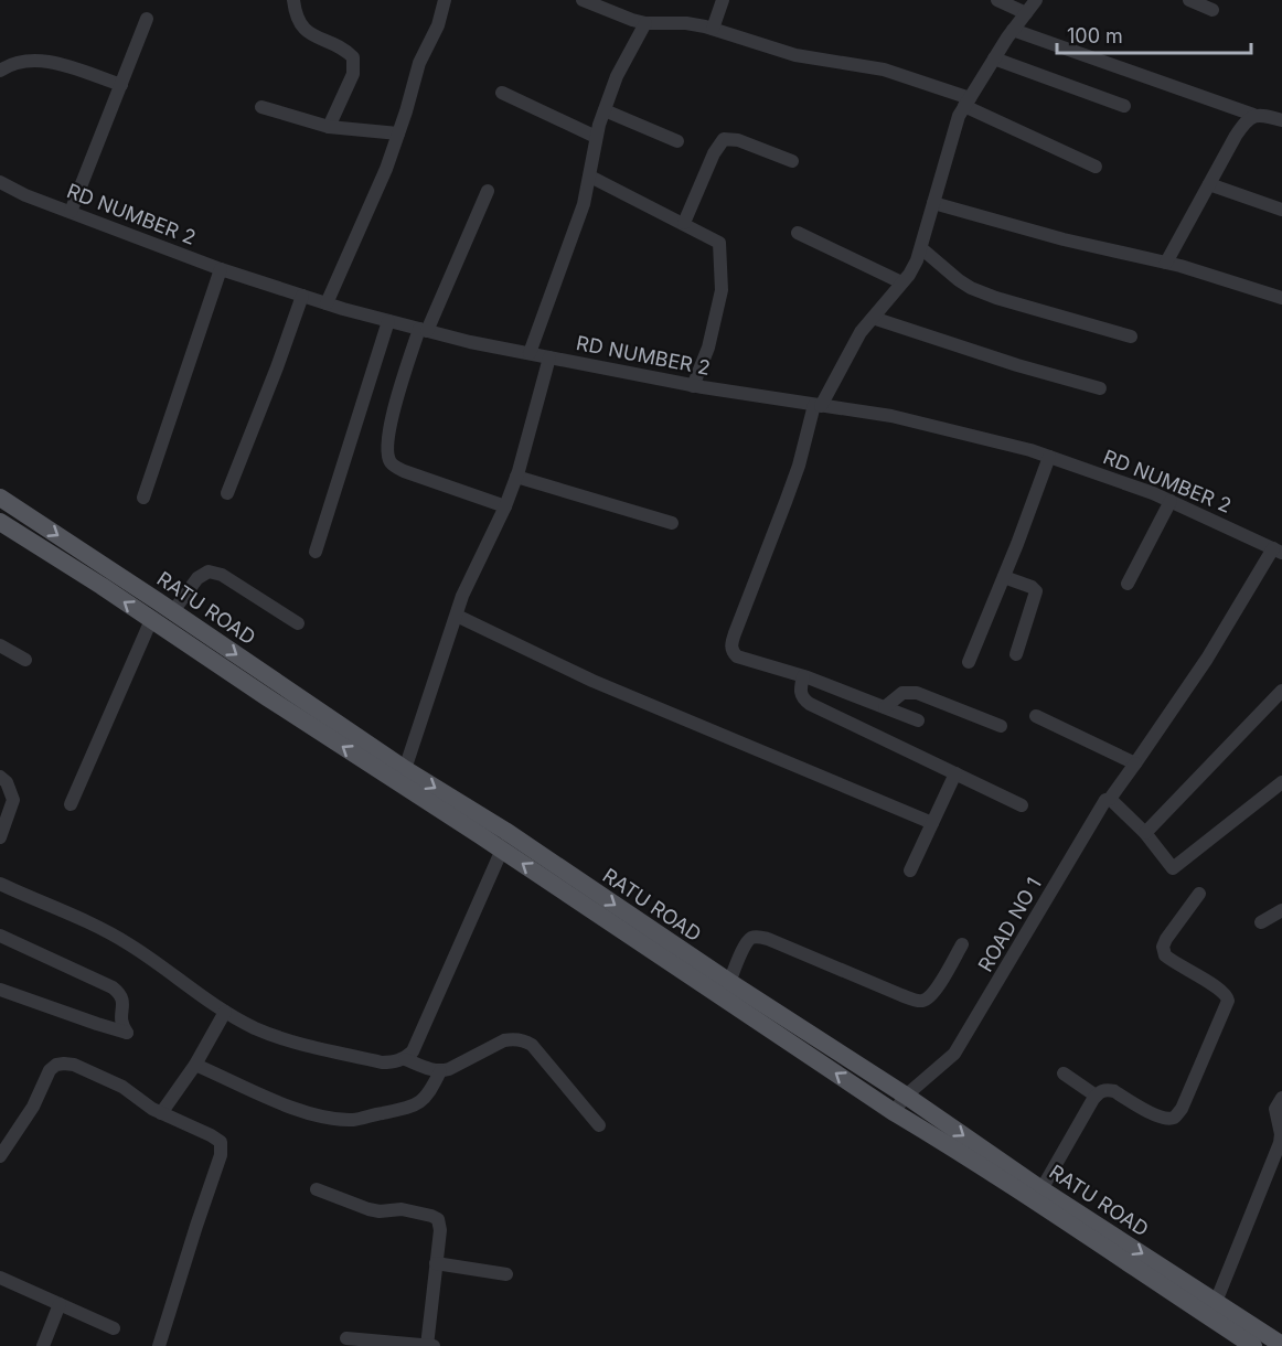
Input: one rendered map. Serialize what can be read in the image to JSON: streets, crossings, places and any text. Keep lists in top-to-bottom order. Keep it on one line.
{"streets":{"main road":["RATU ROAD"],"street":["RD NUMBER 2","ROAD NO 1"]},"crossings":[["RD NUMBER 2","ROAD NO 1"],["RATU ROAD","ROAD NO 1"]],"scale_bar":"100 m"}
